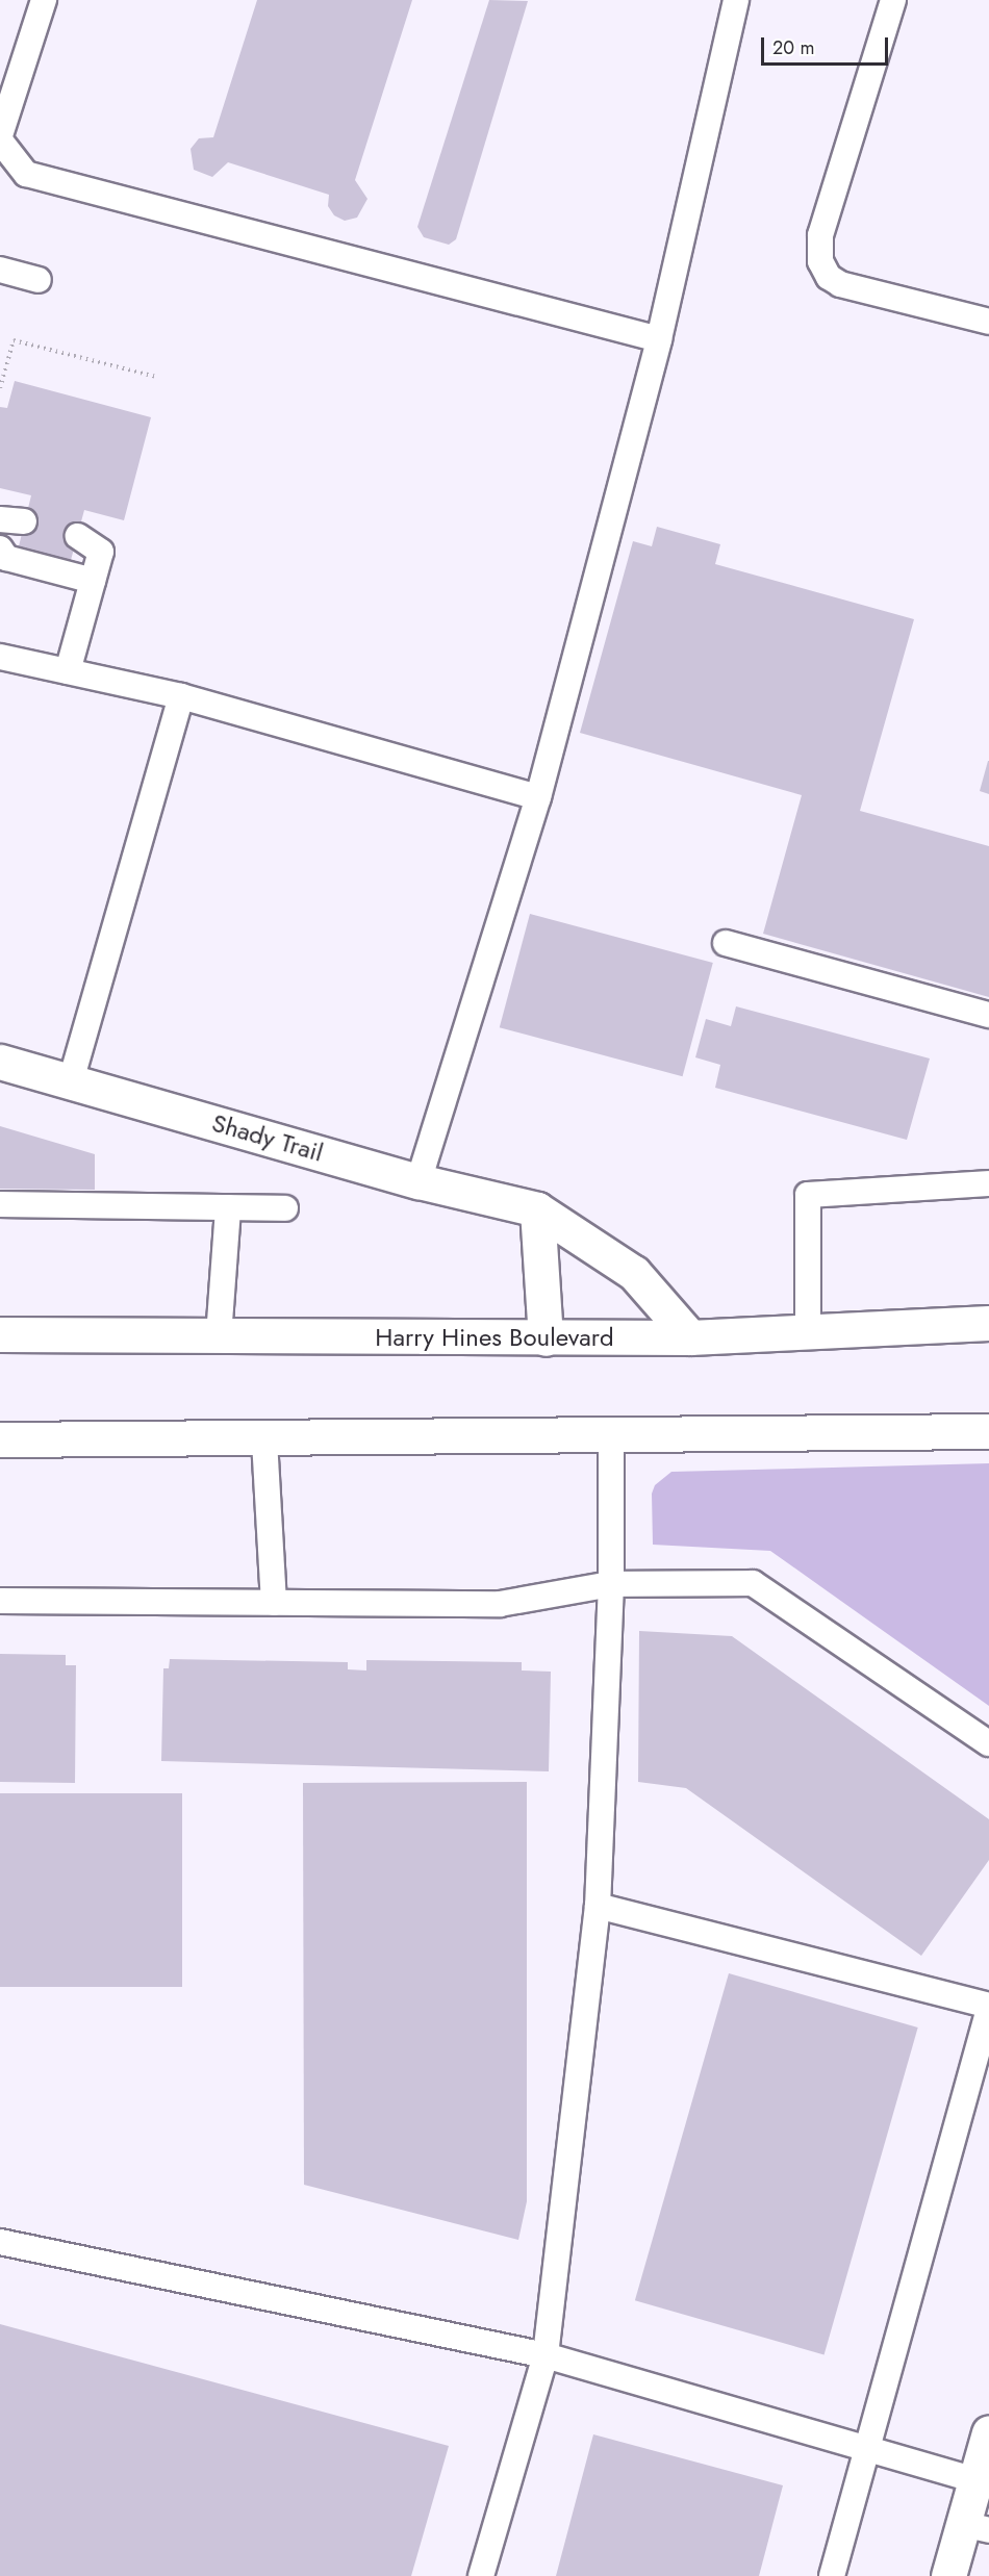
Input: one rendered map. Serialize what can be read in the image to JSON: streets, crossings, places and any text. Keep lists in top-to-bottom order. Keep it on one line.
{"streets":{"main road":["Shady Trail","Harry Hines Boulevard"]},"crossings":[["Shady Trail","Harry Hines Boulevard"]],"scale_bar":"20 m"}
